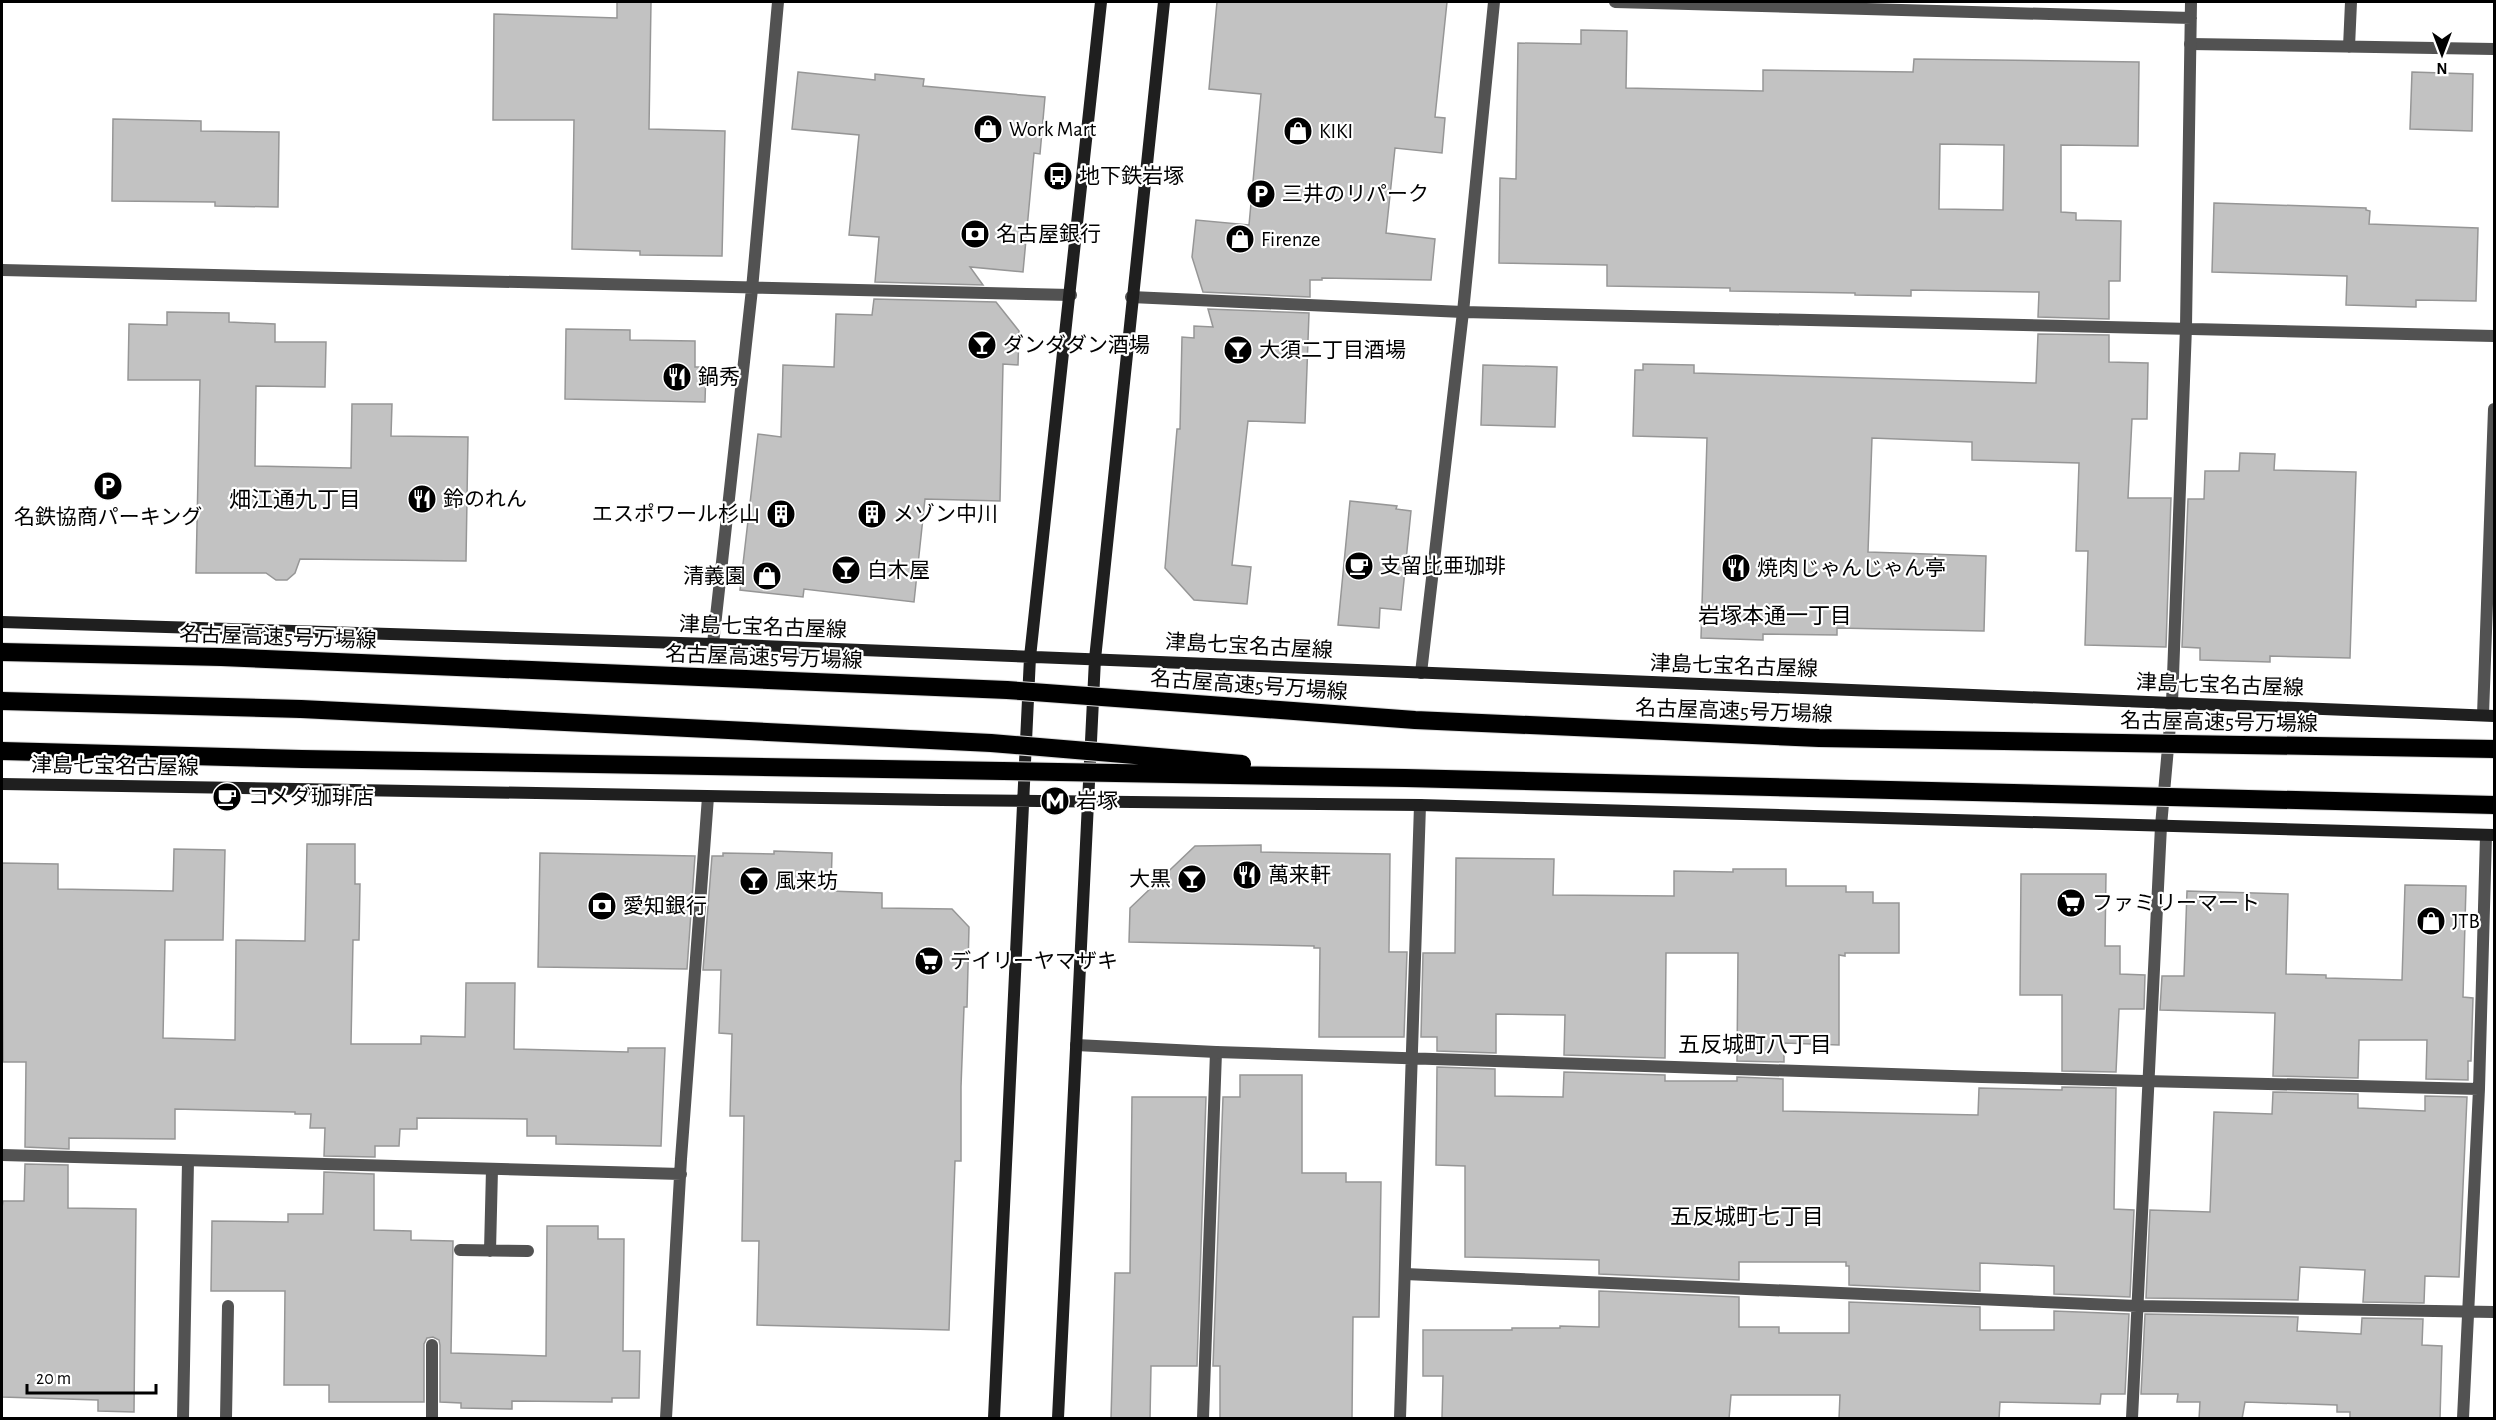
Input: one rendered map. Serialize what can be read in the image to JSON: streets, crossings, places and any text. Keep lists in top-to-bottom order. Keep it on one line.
{"streets":{"highway":["名古屋高速5号万場線"],"main road":["津島七宝名古屋線"]},"districts":["畑江通九丁目","岩塚本通一丁目","五反城町八丁目","五反城町七丁目"],"places":{"shop":["Work Mart","KIKI","Firenze","清義園","JTB"],"bus stop":["地下鉄岩塚"],"parking":["三井のリパーク","名鉄協商パーキング"],"bank":["名古屋銀行","愛知銀行"],"bar":["ダンダダン酒場","大須二丁目酒場","白木屋","大黒","風来坊"],"restaurant":["鍋秀","鈴のれん","焼肉じゃんじゃん亭","萬来軒"],"building":["エスポワール杉山","メゾン中川"],"cafe":["支留比亜珈琲","コメダ珈琲店"],"metro station":["岩塚"],"supermarket":["ファミリーマート","デイリーヤマザキ"]},"scale_bar":"20 m","north":"bottom"}
